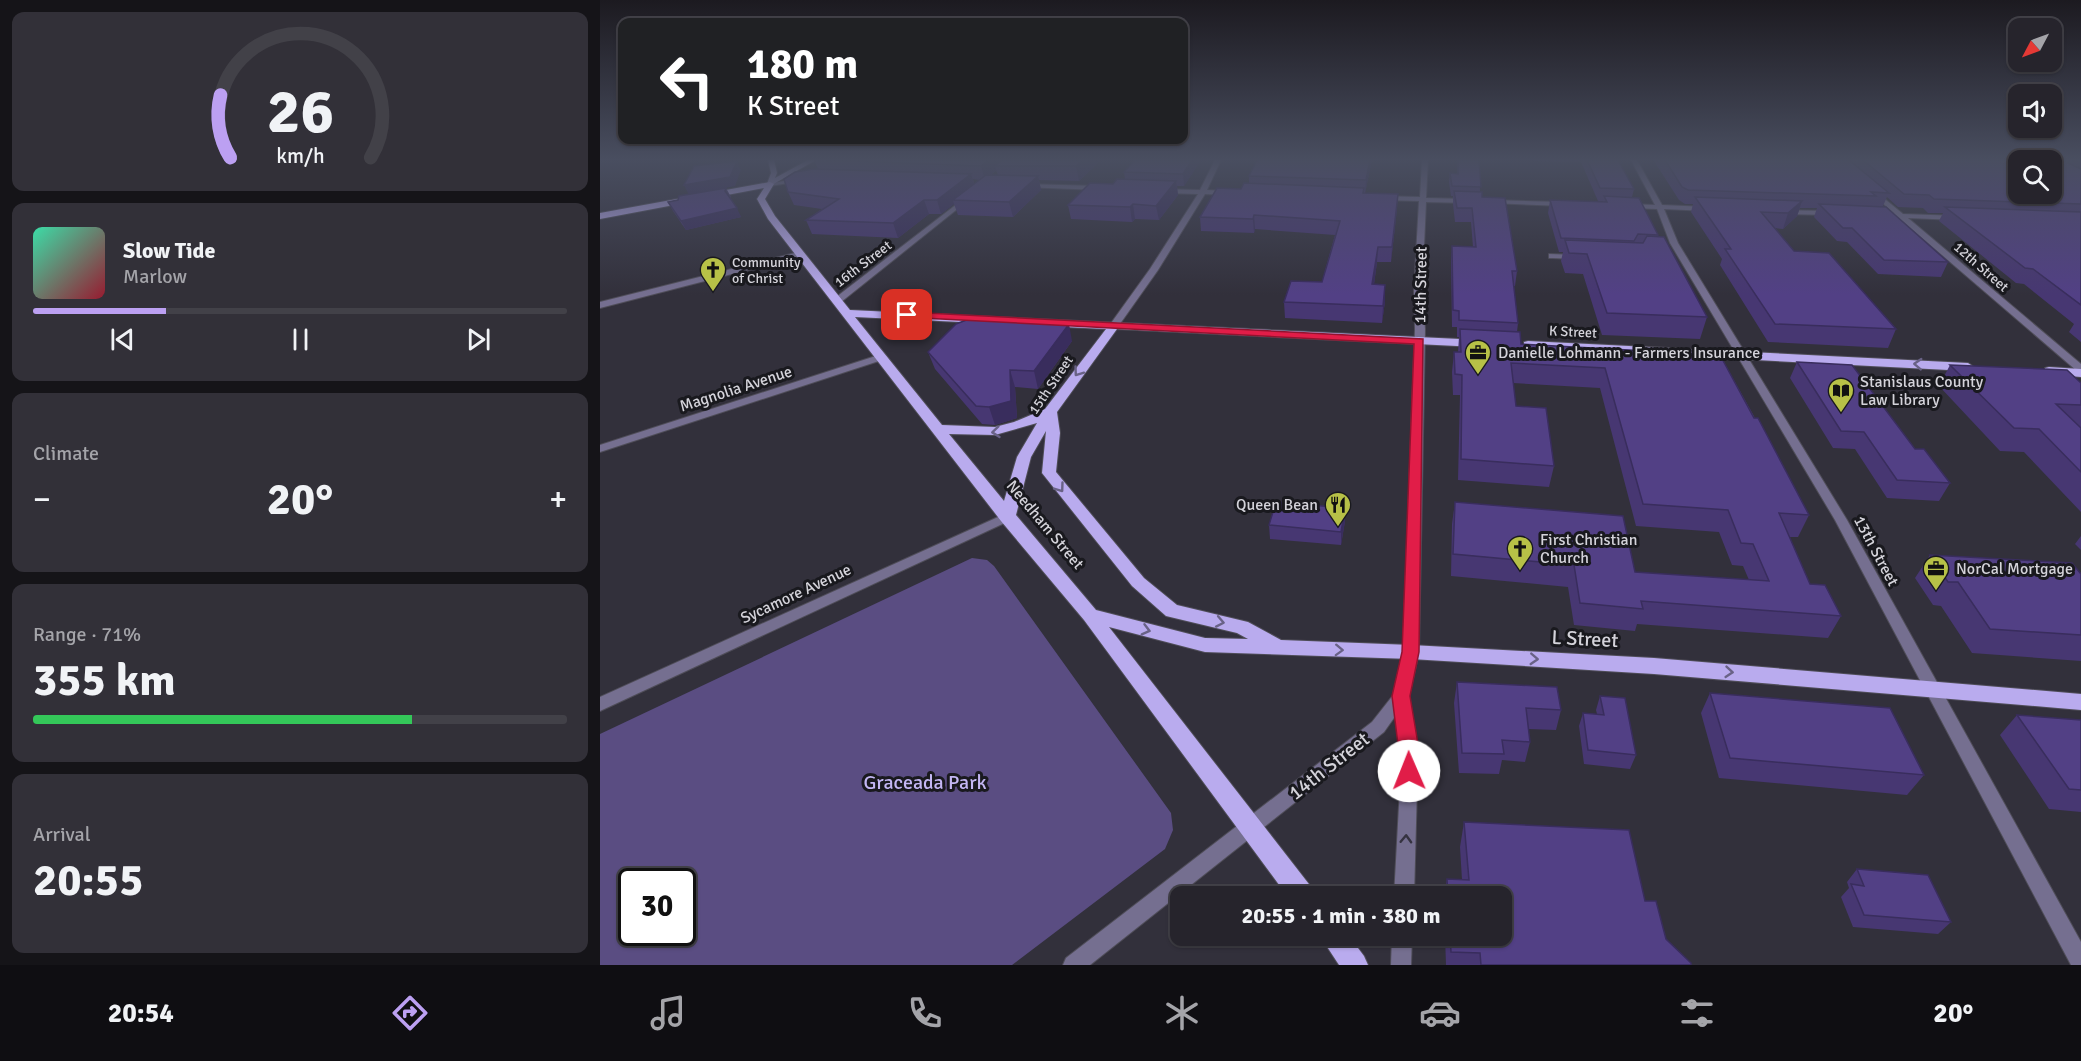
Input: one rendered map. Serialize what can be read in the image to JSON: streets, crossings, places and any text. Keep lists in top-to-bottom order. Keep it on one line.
{"streets":{"main road":["K Street","15th Street","Needham Street","L Street"],"street":["16th Street","12th Street","14th Street","Magnolia Avenue","13th Street","Sycamore Avenue"]},"crossings":[["16th Street","Needham Street"],["14th Street","Needham Street"],["14th Street","L Street"],["K Street","13th Street"],["15th Street","Needham Street"],["15th Street","Sycamore Avenue"],["Magnolia Avenue","Needham Street"],["Needham Street","Sycamore Avenue"],["Needham Street","L Street"],["13th Street","L Street"]],"one_way":["K Street","L Street"],"parks":["Graceada Park"],"places":{"church":["Community of Christ","First Christian Church"],"office":["Danielle Lohmann - Farmers Insurance","NorCal Mortgage"],"library":["Stanislaus County Law Library"],"restaurant":["Queen Bean"]},"north":"bottom left","page":{"turn":["180 m","K Street"],"song":["Slow Tide","Marlow"],"tile":["Climate",["Range · 71%","355 km"],["Arrival","20:55"]],"heat":["−","20°","+"],"limit":"30","trip":"20:55 · 1 min · 380 m","tabs":["20:54","20°"],"gauge":["26","km/h"]}}
